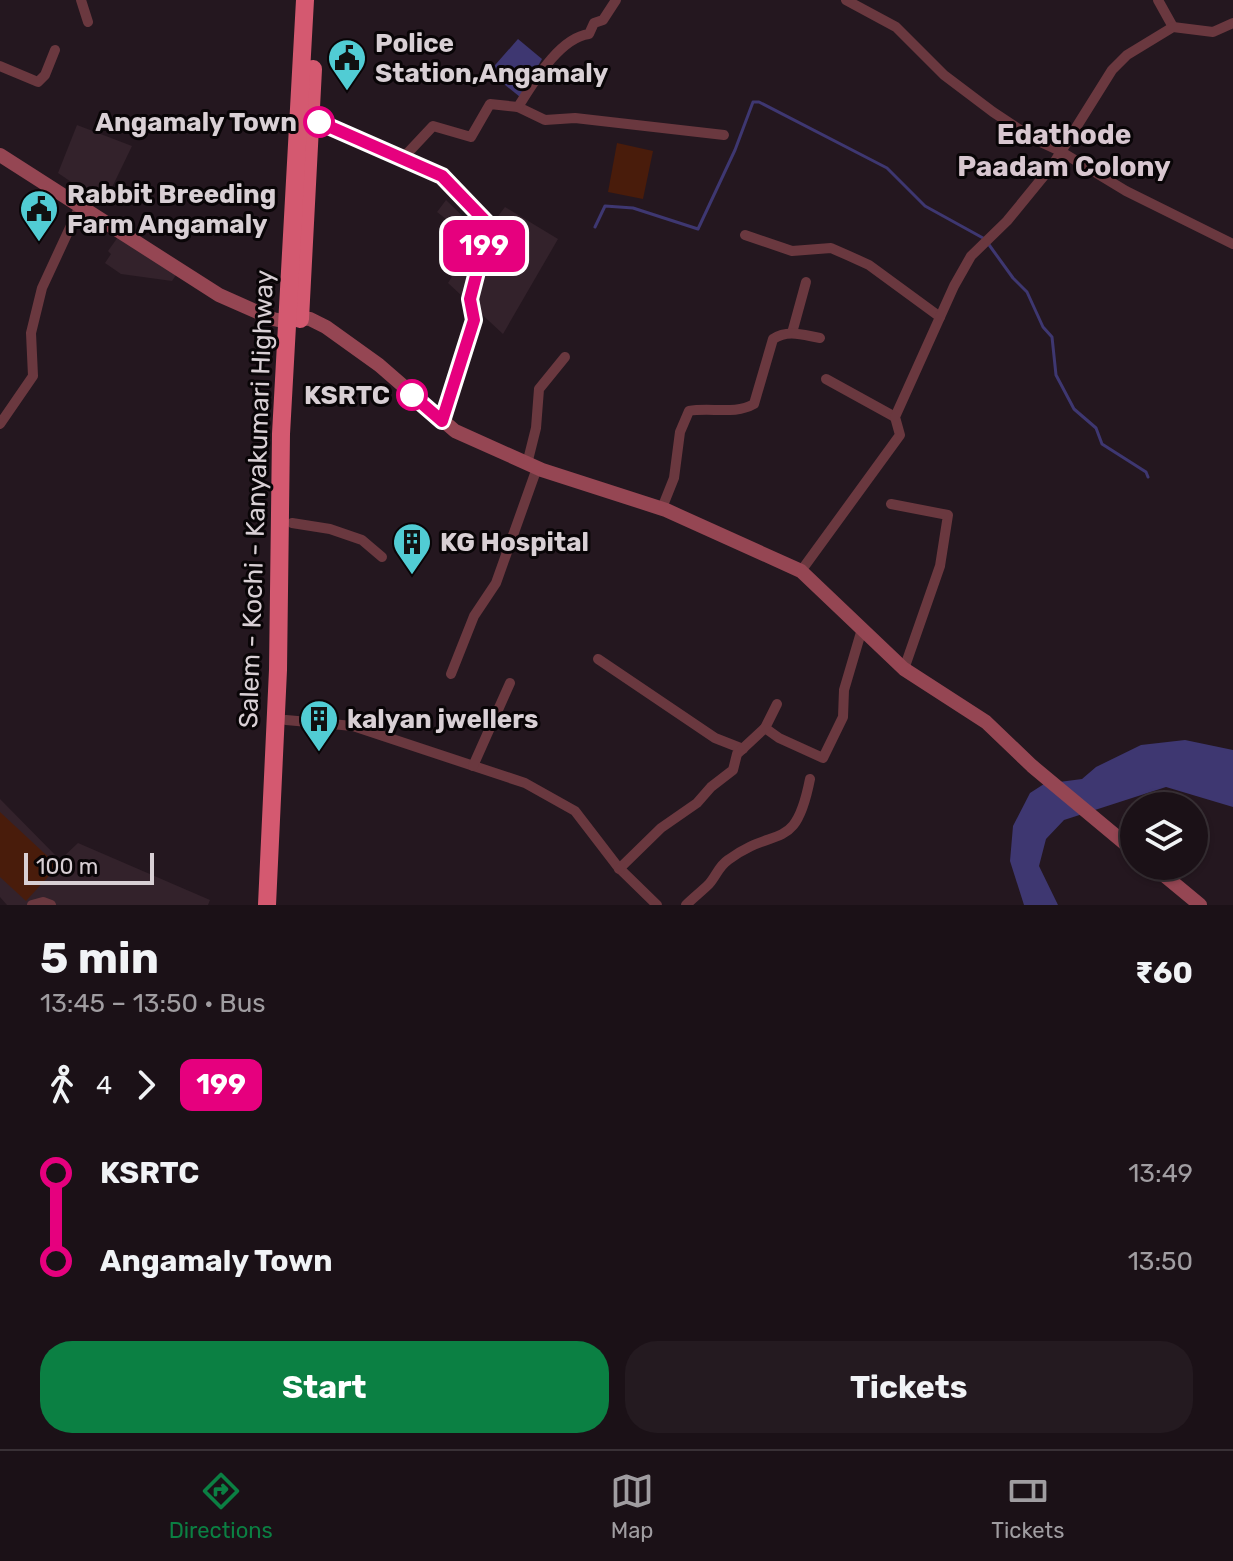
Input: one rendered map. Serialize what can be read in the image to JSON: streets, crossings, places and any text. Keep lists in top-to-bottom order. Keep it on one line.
{"streets":{"highway":["Salem - Kochi - Kanyakumari Highway"]},"districts":["Edathode Paadam Colony"],"places":{"public building":["Police Station,Angamaly","Rabbit Breeding Farm Angamaly"],"other":["Angamaly Town","KSRTC"],"building":["KG Hospital","kalyan jwellers"]},"lines":["bus line 199"],"scale_bar":"100 m","page":{"on_map":"199","scale":"100 m","heading":["5 min","13:45 – 13:50 · Bus","₹60"],"legs":["4","199"],"list":[{"name":"KSRTC","value":"13:49"},{"name":"Angamaly Town","value":"13:50"}],"buttons":["Start","Tickets"],"tabs":["Directions","Map","Tickets"]}}
